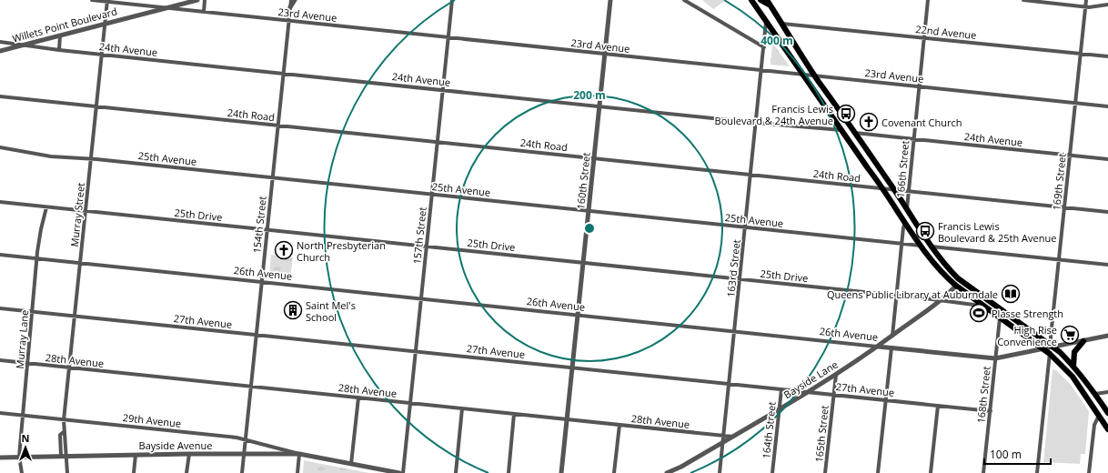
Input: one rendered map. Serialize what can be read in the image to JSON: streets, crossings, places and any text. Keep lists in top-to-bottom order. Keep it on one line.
{"streets":{"street":["23rd Avenue","Willets Point Boulevard","22nd Avenue","24th Avenue","24th Road","25th Avenue","166th Street","160th Street","169th Street","Murray Street","25th Drive","154th Street","157th Street","163rd Street","26th Avenue","27th Avenue","Murray Lane","28th Avenue","Bayside Lane","168th Street","29th Avenue","164th Street","165th Street","Bayside Avenue"]},"crossings":[["23rd Avenue","Willets Point Boulevard"],["23rd Avenue","166th Street"],["23rd Avenue","160th Street"],["23rd Avenue","169th Street"],["23rd Avenue","Murray Street"],["23rd Avenue","154th Street"],["23rd Avenue","157th Street"],["23rd Avenue","163rd Street"],["Willets Point Boulevard","24th Avenue"],["Willets Point Boulevard","Murray Street"],["22nd Avenue","166th Street"],["22nd Avenue","169th Street"],["24th Avenue","166th Street"],["24th Avenue","160th Street"],["24th Avenue","169th Street"],["24th Avenue","Murray Street"],["24th Avenue","154th Street"],["24th Avenue","157th Street"],["24th Avenue","163rd Street"],["24th Road","166th Street"],["24th Road","160th Street"],["24th Road","169th Street"],["24th Road","Murray Street"],["24th Road","154th Street"],["24th Road","157th Street"],["24th Road","163rd Street"],["25th Avenue","160th Street"],["25th Avenue","Murray Street"],["25th Avenue","154th Street"],["25th Avenue","157th Street"],["25th Avenue","163rd Street"],["160th Street","25th Drive"],["160th Street","26th Avenue"],["160th Street","27th Avenue"],["160th Street","28th Avenue"],["169th Street","26th Avenue"],["Murray Street","25th Drive"],["Murray Street","26th Avenue"],["Murray Street","27th Avenue"],["Murray Street","28th Avenue"],["Murray Street","29th Avenue"],["Murray Street","Bayside Avenue"],["25th Drive","154th Street"],["25th Drive","157th Street"],["25th Drive","163rd Street"],["25th Drive","Murray Lane"],["25th Drive","Bayside Lane"],["154th Street","26th Avenue"],["154th Street","27th Avenue"],["154th Street","28th Avenue"],["154th Street","29th Avenue"],["154th Street","Bayside Avenue"],["157th Street","26th Avenue"],["157th Street","27th Avenue"],["157th Street","28th Avenue"],["163rd Street","26th Avenue"],["163rd Street","27th Avenue"],["163rd Street","28th Avenue"],["163rd Street","Bayside Lane"],["26th Avenue","Murray Lane"],["26th Avenue","Bayside Lane"],["26th Avenue","168th Street"],["27th Avenue","Murray Lane"],["27th Avenue","Bayside Lane"],["27th Avenue","168th Street"],["27th Avenue","164th Street"],["27th Avenue","165th Street"],["Murray Lane","28th Avenue"],["Murray Lane","29th Avenue"],["Murray Lane","Bayside Avenue"],["28th Avenue","Bayside Lane"],["Bayside Lane","164th Street"],["Bayside Lane","165th Street"],["29th Avenue","Bayside Avenue"]],"places":{"bus stop":["Francis Lewis Boulevard & 24th Avenue","Francis Lewis Boulevard & 25th Avenue"],"church":["Covenant Church","North Presbyterian Church"],"library":["Queens Public Library at Auburndale"],"building":["Saint Mel's School"],"sports":["Plasse Strength"],"supermarket":["High Rise Convenience"]},"scale_bar":"100 m","north":"top","rings":["400 m","200 m"]}
